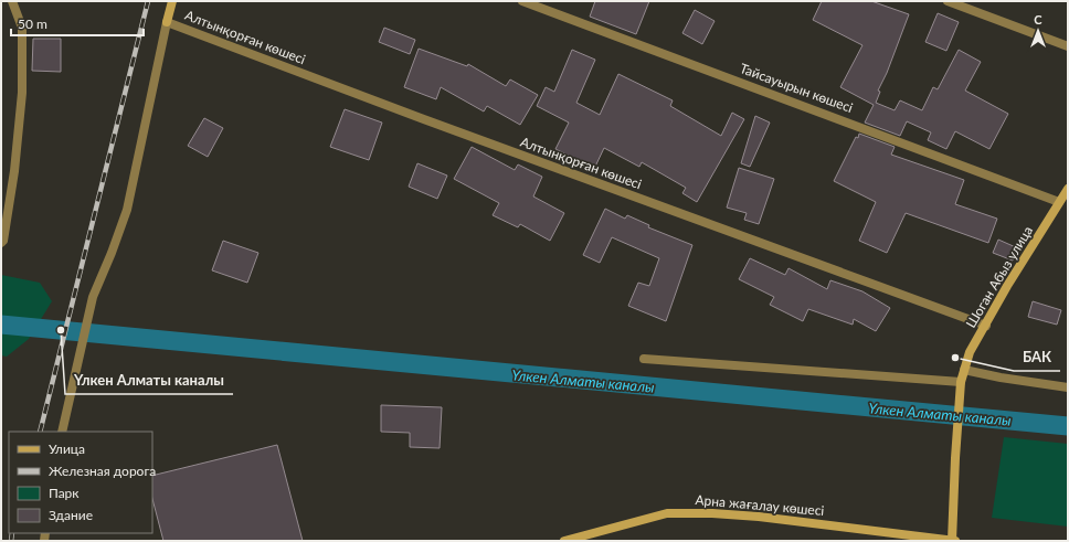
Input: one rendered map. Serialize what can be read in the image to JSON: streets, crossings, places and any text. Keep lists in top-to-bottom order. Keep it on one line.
{"streets":{"street":["Алтынқорған көшесі","Тайсауырын көшесі","Шоган Абыз улица","Арна жағалау көшесі"]},"crossings":[["Алтынқорған көшесі","Шоган Абыз улица"],["Тайсауырын көшесі","Шоган Абыз улица"],["Шоган Абыз улица","Арна жағалау көшесі"]],"water":["Үлкен Алматы каналы"],"places":["Үлкен Алматы каналы","БАК"],"legend":["Улица","Железная дорога","Парк","Здание"],"scale_bar":"50 m","north":"top"}
